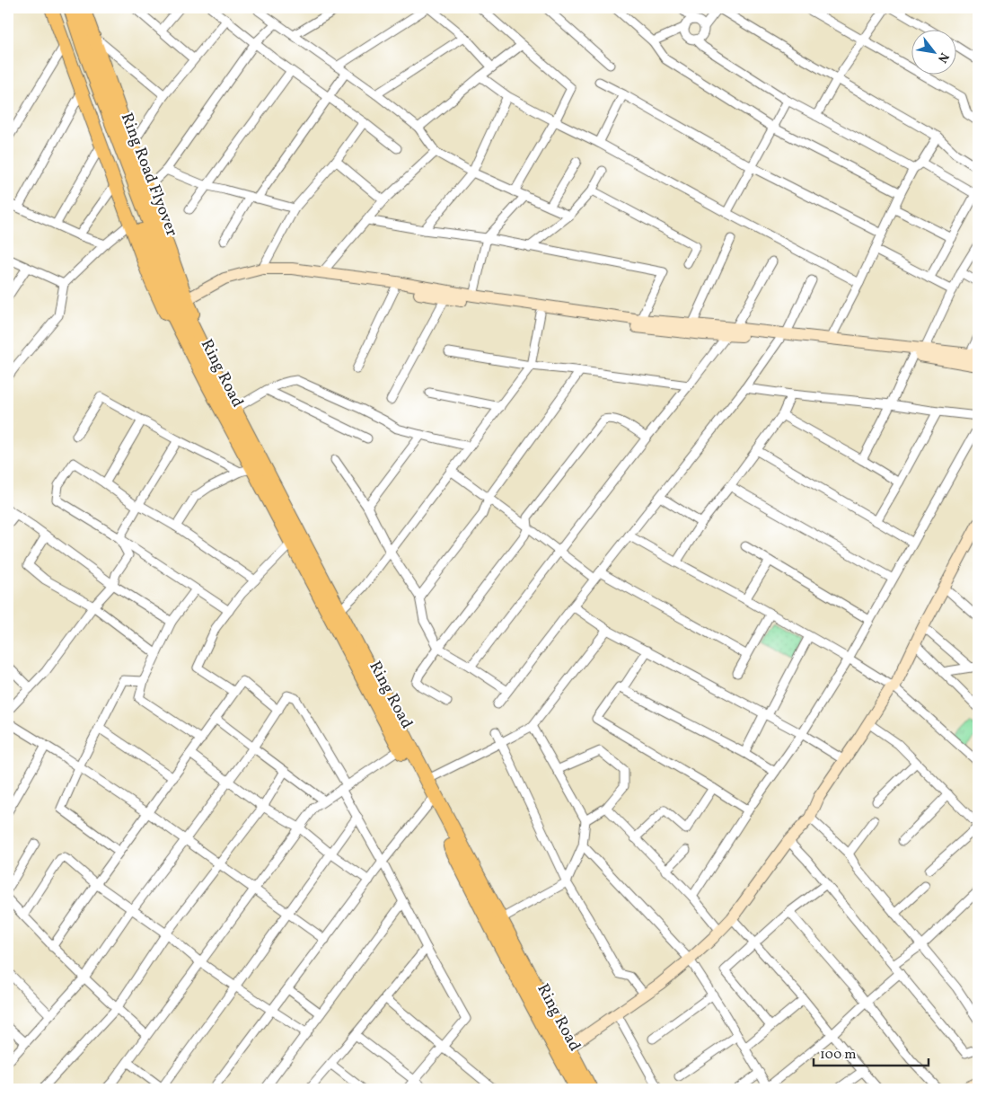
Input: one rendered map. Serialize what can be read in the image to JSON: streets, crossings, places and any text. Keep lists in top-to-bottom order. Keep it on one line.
{"streets":{"highway":["Ring Road Flyover","Ring Road"]},"crossings":[["Ring Road Flyover","Ring Road"]],"scale_bar":"100 m","north":"bottom right"}
